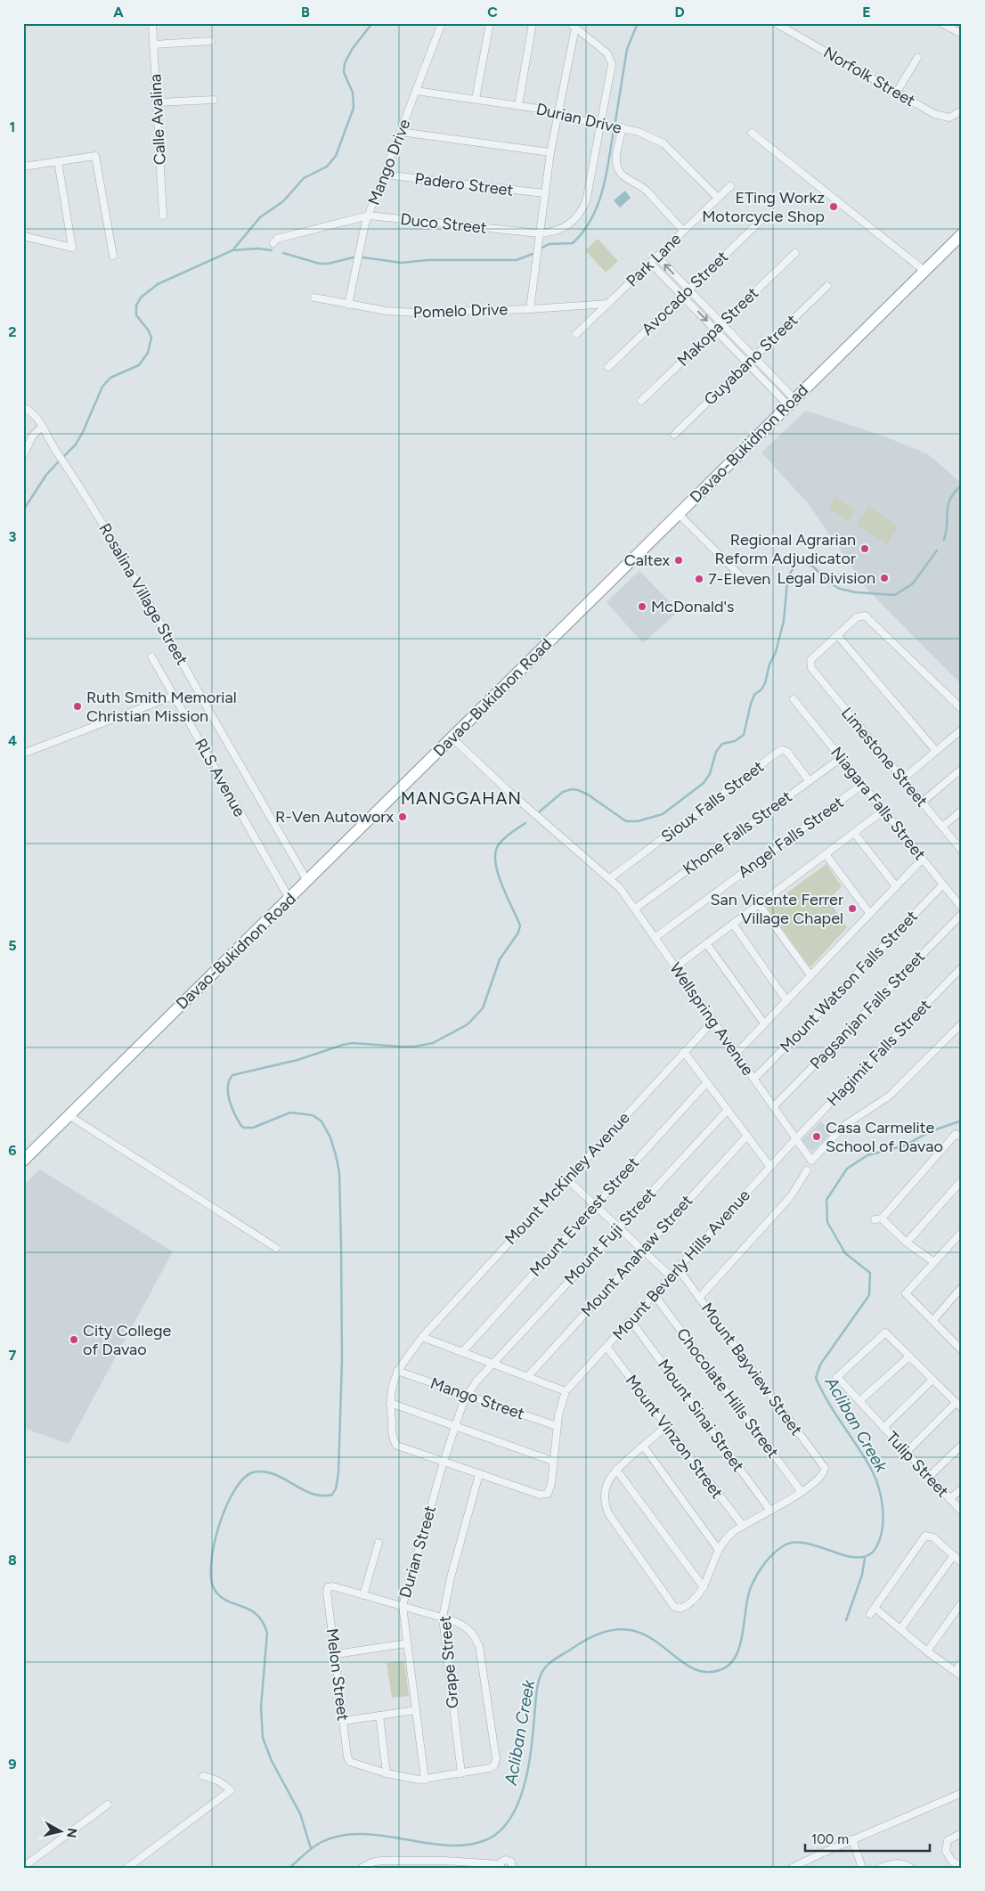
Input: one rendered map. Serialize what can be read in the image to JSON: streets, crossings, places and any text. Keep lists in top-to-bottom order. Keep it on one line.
{"streets":{"highway":["Davao-Bukidnon Road"],"street":["Norfolk Street","Durian Drive","Calle Avalina","Mango Drive","Padero Street","Duco Street","Park Lane","Avocado Street","Pomelo Drive","Makopa Street","Guyabano Street","Rosalina Village Street","Limestone Street","RLS Avenue","Sioux Falls Street","Niagara Falls Street","Khone Falls Street","Angel Falls Street","Mount Watson Falls Street","Pagsanjan Falls Street","Wellspring Avenue","Hagimit Falls Street","Mount McKinley Avenue","Mount Everest Street","Mount Fuji Street","Mount Anahaw Street","Mount Beverly Hills Avenue","Mount Bayview Street","Chocolate Hills Street","Mango Street","Mount Sinai Street","Mount Vinzon Street","Tulip Street","Durian Street","Grape Street","Melon Street"]},"crossings":[["Durian Drive","Mango Drive"],["Durian Drive","Duco Street"],["Durian Drive","Park Lane"],["Mango Drive","Padero Street"],["Mango Drive","Duco Street"],["Mango Drive","Pomelo Drive"],["Park Lane","Pomelo Drive"],["Davao-Bukidnon Road","Rosalina Village Street"],["Davao-Bukidnon Road","RLS Avenue"],["Davao-Bukidnon Road","Wellspring Avenue"],["Sioux Falls Street","Khone Falls Street"],["Sioux Falls Street","Wellspring Avenue"],["Niagara Falls Street","Khone Falls Street"],["Niagara Falls Street","Angel Falls Street"],["Niagara Falls Street","Mount Watson Falls Street"],["Khone Falls Street","Wellspring Avenue"],["Angel Falls Street","Wellspring Avenue"],["Mount Watson Falls Street","Wellspring Avenue"],["Pagsanjan Falls Street","Wellspring Avenue"],["Wellspring Avenue","Hagimit Falls Street"],["Wellspring Avenue","Mount McKinley Avenue"],["Wellspring Avenue","Mount Beverly Hills Avenue"],["Hagimit Falls Street","Mount Beverly Hills Avenue"],["Mount McKinley Avenue","Mango Street"],["Mount Fuji Street","Durian Street"],["Mount Beverly Hills Avenue","Mount Bayview Street"],["Mount Beverly Hills Avenue","Chocolate Hills Street"],["Mount Beverly Hills Avenue","Mount Sinai Street"],["Mount Beverly Hills Avenue","Mount Vinzon Street"],["Mount Bayview Street","Chocolate Hills Street"],["Mango Street","Durian Street"]],"districts":["MANGGAHAN"],"water":["Acliban Creek"],"places":["ETing Workz Motorcycle Shop","Regional Agrarian Reform Adjudicator","Caltex","Legal Division","7-Eleven","McDonald's","Ruth Smith Memorial Christian Mission","R-Ven Autoworx","San Vicente Ferrer Village Chapel","Casa Carmelite School of Davao","City College of Davao"],"scale_bar":"100 m","north":"right","grid":{"columns":["A","B","C","D","E"],"rows":["1","2","3","4","5","6","7","8","9"]}}
